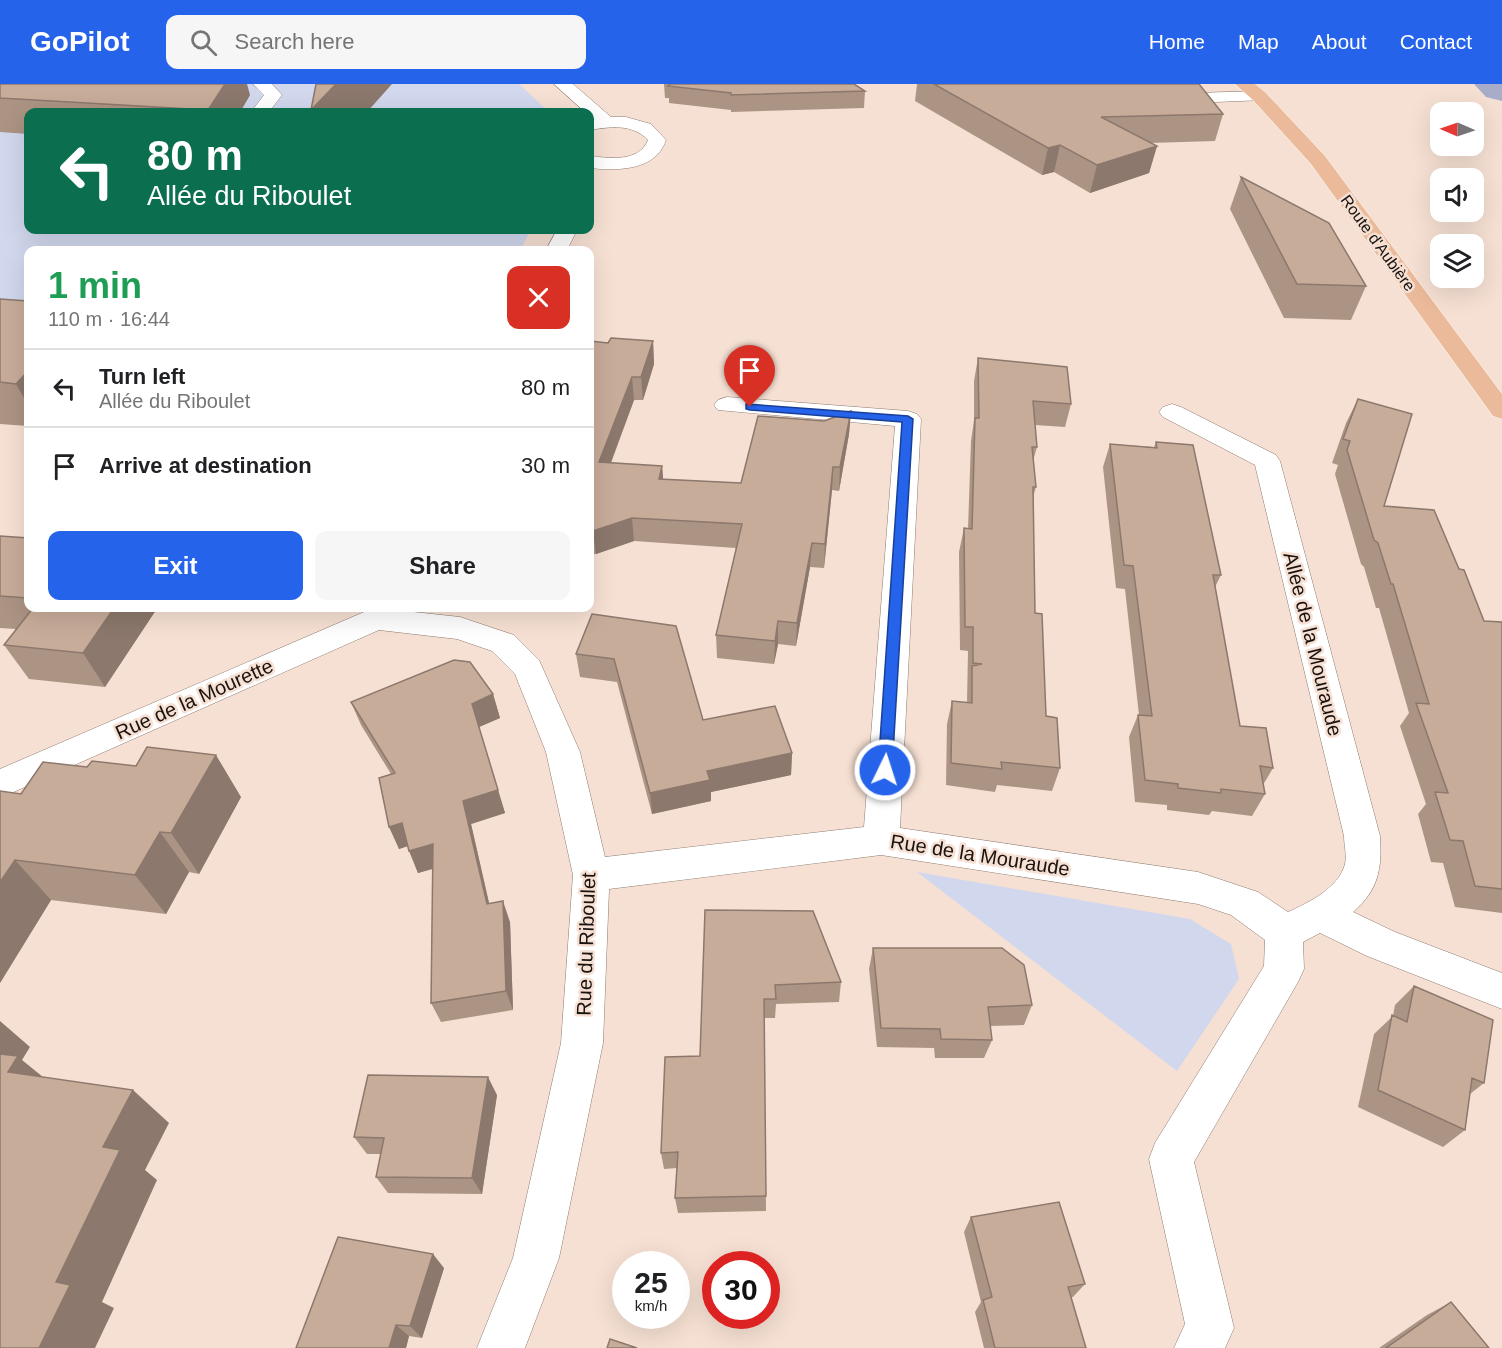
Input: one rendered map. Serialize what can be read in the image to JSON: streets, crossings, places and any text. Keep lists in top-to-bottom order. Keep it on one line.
{"streets":{"main road":["Route d'Aubière"],"street":["Allée de la Mouraude","Rue de la Mourette","Rue de la Mouraude","Rue du Riboulet"]},"crossings":[["Allée de la Mouraude","Rue de la Mouraude"],["Rue de la Mourette","Rue du Riboulet"],["Rue de la Mouraude","Rue du Riboulet"]],"north":"left","page":{"header":"GoPilot","search":"Search here","nav":["Home","Map","About","Contact"],"turn":["80 m","Allée du Riboulet"],"heading":["1 min","110 m · 16:44"],"list":[{"name":"Turn left","note":"Allée du Riboulet","value":"80 m"},{"name":"Arrive at destination","value":"30 m"}],"buttons":["Exit","Share"],"speed":"25 km/h","limit":"30"}}
